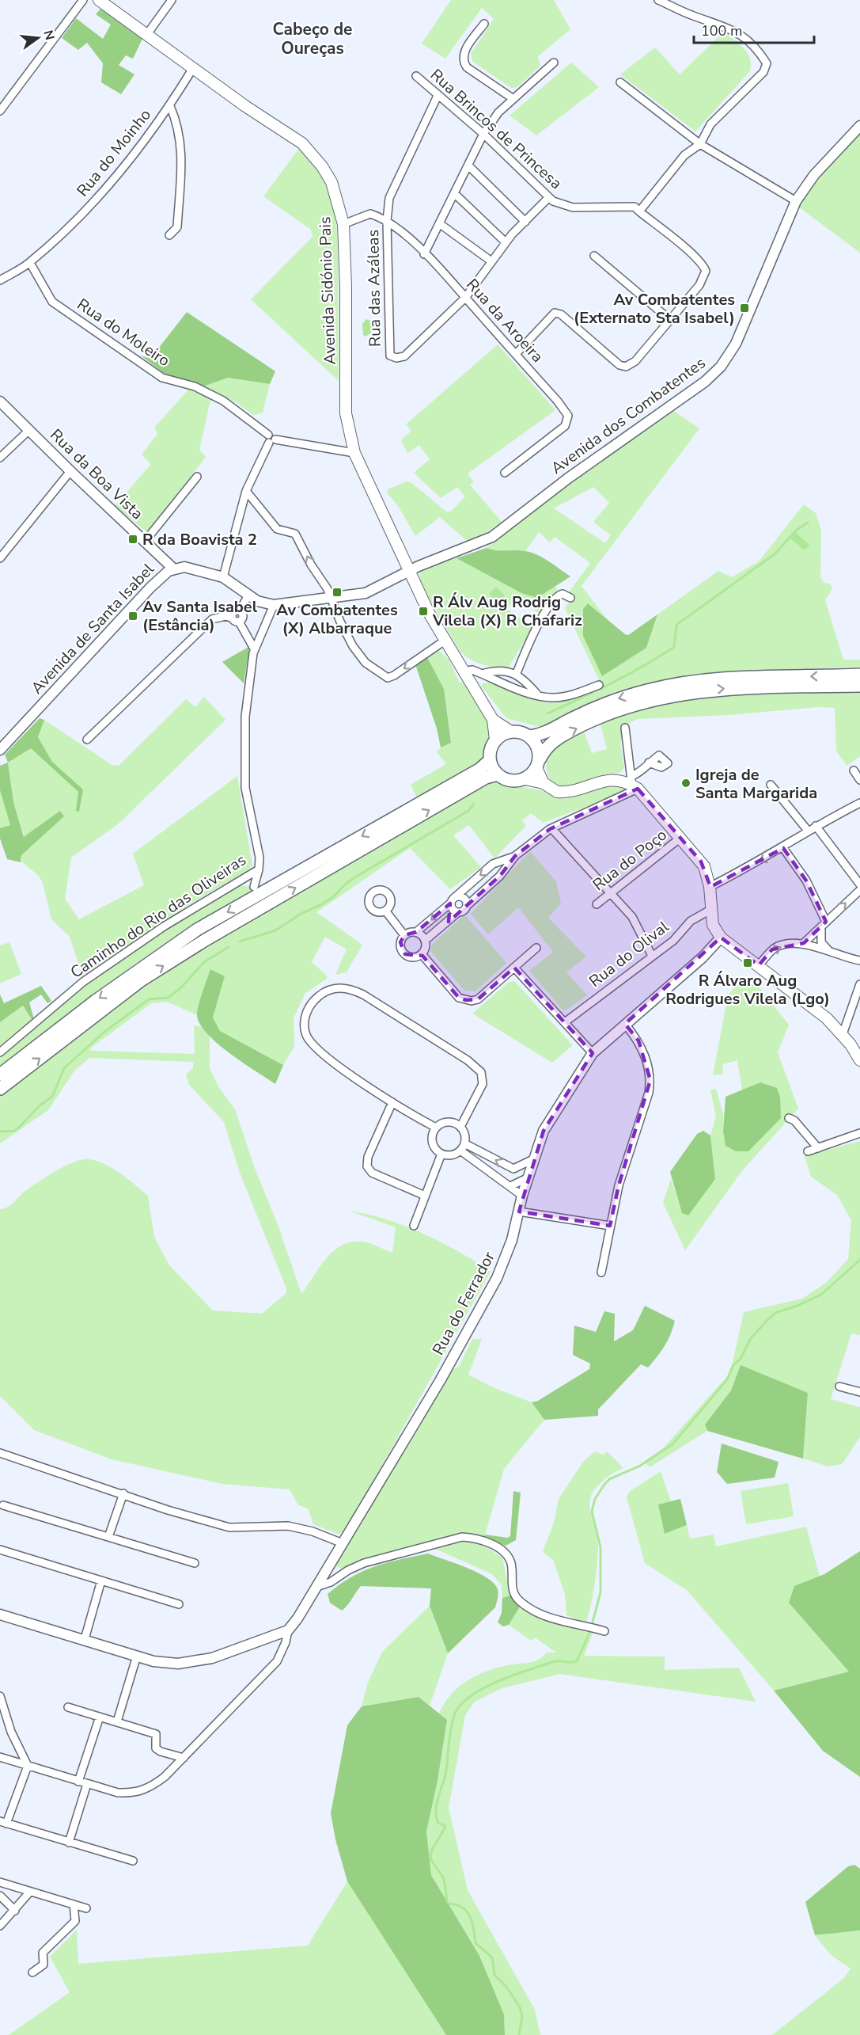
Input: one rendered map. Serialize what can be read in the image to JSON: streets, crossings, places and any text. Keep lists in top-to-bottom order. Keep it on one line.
{"streets":{"main road":["Avenida Sidónio Pais"],"street":["Rua Brincos de Princesa","Rua do Moinho","Rua das Azáleas","Rua da Aroeira","Rua do Moleiro","Avenida dos Combatentes","Rua da Boa Vista","Avenida de Santa Isabel","Rua do Poço","Caminho do Rio das Oliveiras","Rua do Olival","Rua do Ferrador"]},"crossings":[["Rua Brincos de Princesa","Rua das Azáleas"],["Rua do Moinho","Avenida Sidónio Pais"],["Rua do Moinho","Rua do Moleiro"],["Rua das Azáleas","Rua da Aroeira"],["Avenida Sidónio Pais","Rua da Aroeira"],["Avenida Sidónio Pais","Avenida dos Combatentes"],["Avenida Sidónio Pais","Avenida de Santa Isabel"],["Avenida dos Combatentes","Avenida de Santa Isabel"],["Rua da Boa Vista","Avenida de Santa Isabel"],["Avenida de Santa Isabel","Caminho do Rio das Oliveiras"]],"districts":["Cabeço de Oureças"],"places":{"transit":["Av Combatentes (Externato Sta Isabel)","R da Boavista 2","Av Combatentes (X) Albarraque","R Álv Aug Rodrig Vilela (X) R Chafariz","Av Santa Isabel (Estância)","R Álvaro Aug Rodrigues Vilela (Lgo)"],"other":["Igreja de Santa Margarida"]},"scale_bar":"100 m","north":"right"}
